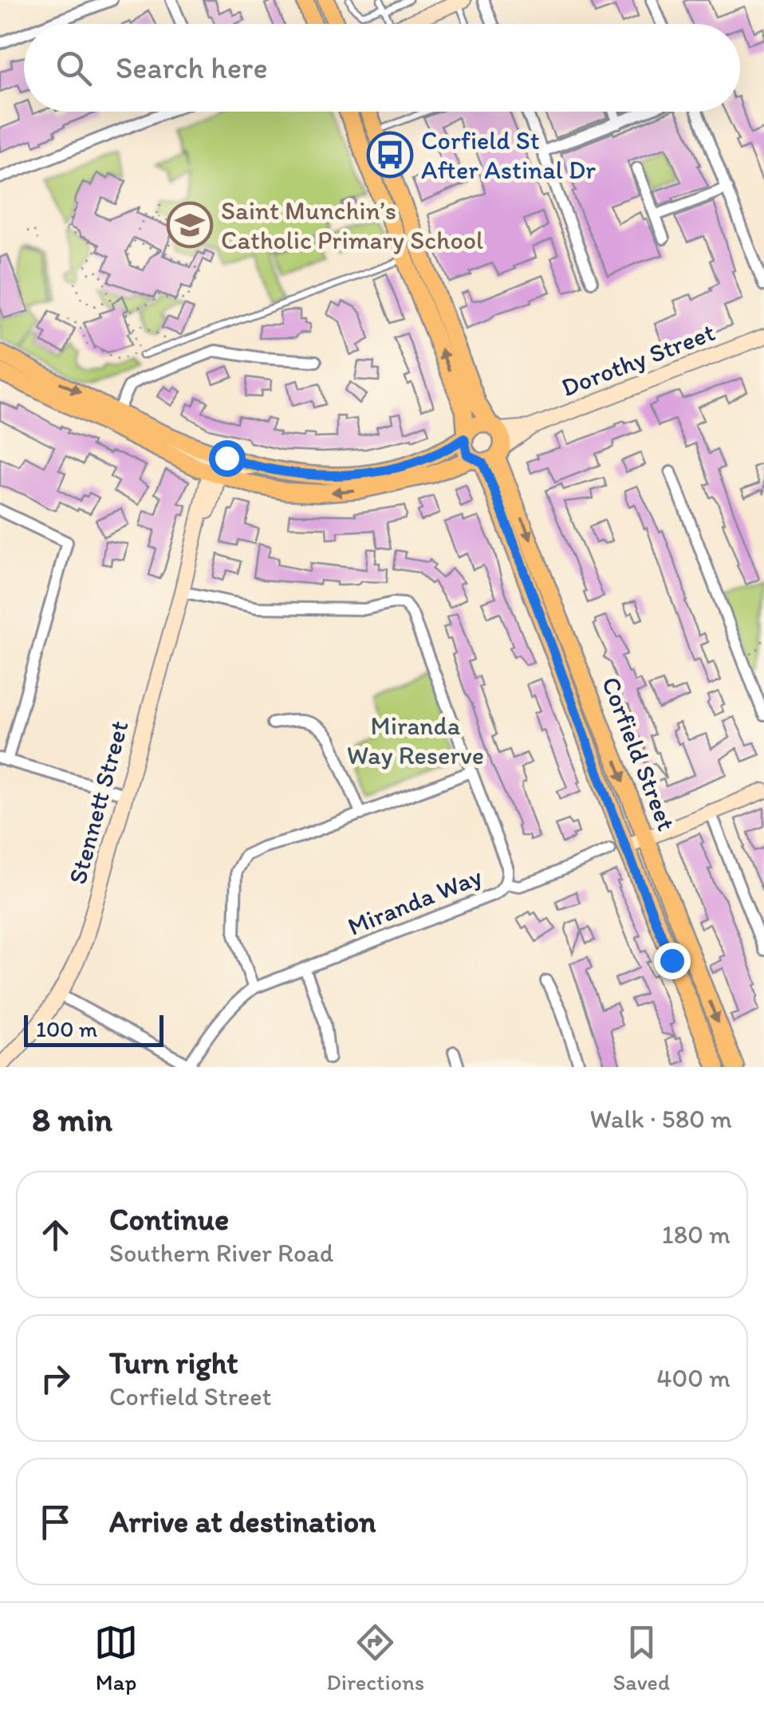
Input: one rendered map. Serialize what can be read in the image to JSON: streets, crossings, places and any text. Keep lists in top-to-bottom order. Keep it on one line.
{"streets":{"main road":["Corfield Street"],"street":["Dorothy Street","Stennett Street","Miranda Way"]},"crossings":[["Dorothy Street","Corfield Street"],["Stennett Street","Miranda Way"]],"parks":["Miranda Way Reserve"],"places":{"bus stop":["Corfield St After Astinal Dr"],"school or university":["Saint Munchin’s Catholic Primary School"]},"scale_bar":"100 m","page":{"search":"Search here","scale":"100 m","heading":["8 min","Walk · 580 m"],"list":[["Continue","Southern River Road","180 m"],["Turn right","Corfield Street","400 m"],"Arrive at destination"],"nav":["Map","Directions","Saved"]}}
